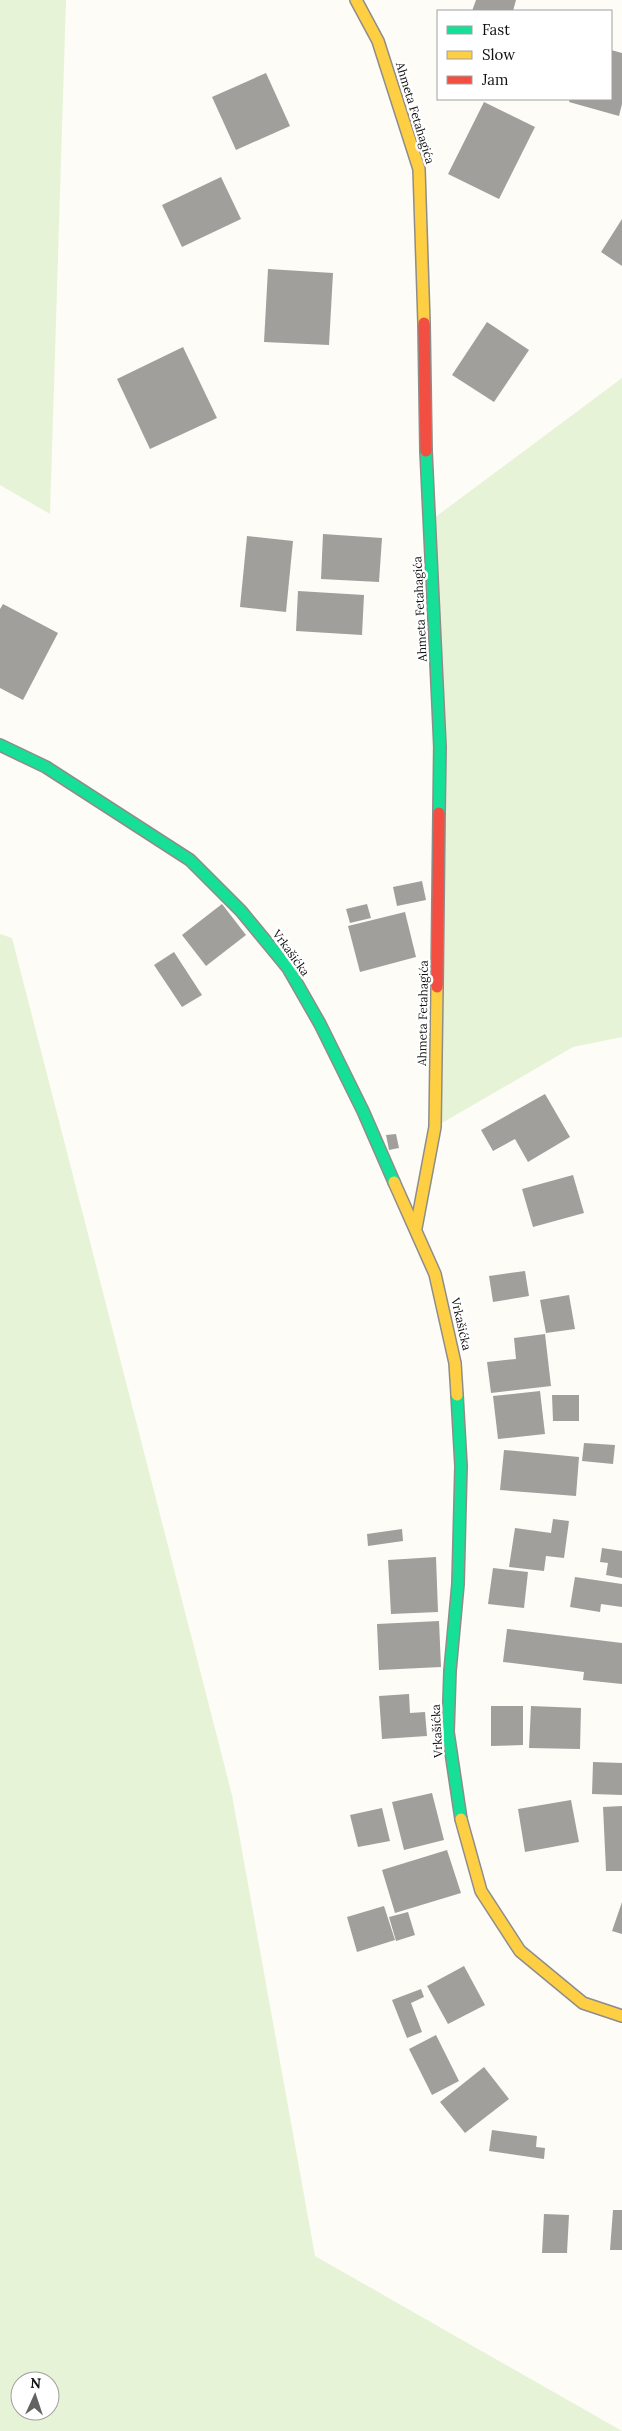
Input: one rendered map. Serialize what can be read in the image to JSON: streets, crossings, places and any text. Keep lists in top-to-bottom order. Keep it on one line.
{"streets":{"street":["Ahmeta Fetahagića","Vrkašićka"]},"crossings":[["Ahmeta Fetahagića","Vrkašićka"]],"legend":["Fast","Slow","Jam"],"north":"top"}
